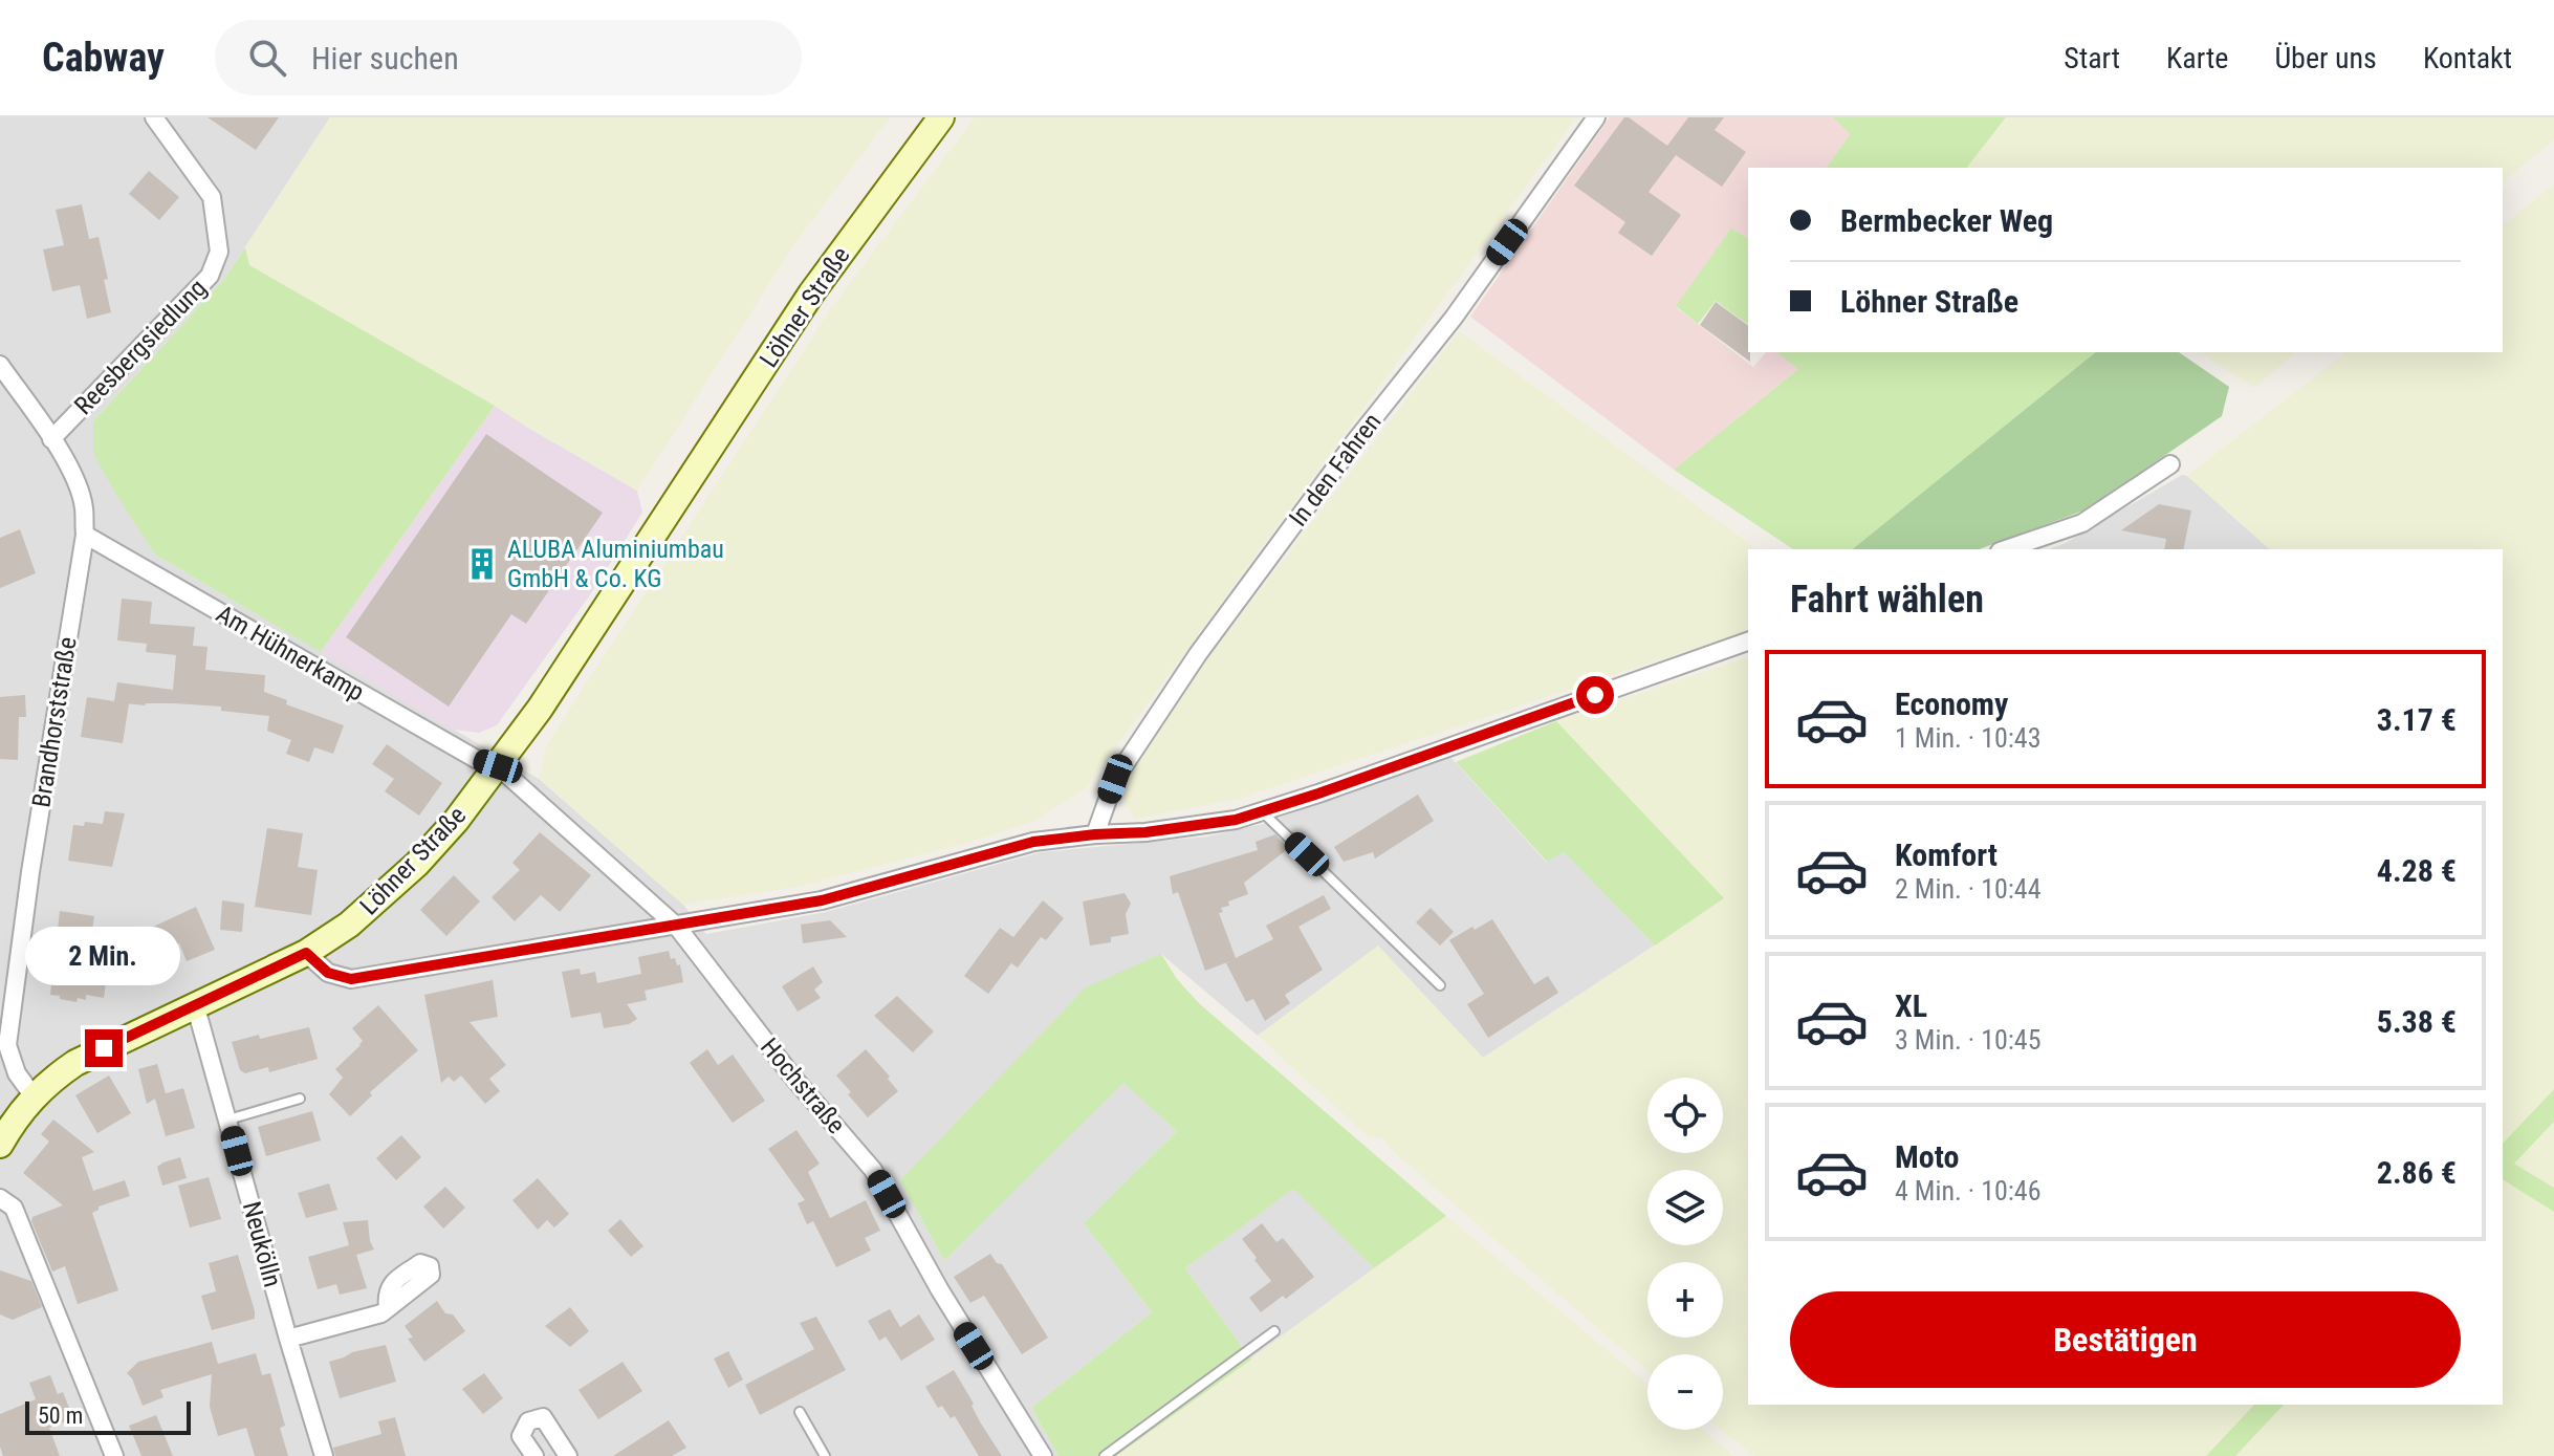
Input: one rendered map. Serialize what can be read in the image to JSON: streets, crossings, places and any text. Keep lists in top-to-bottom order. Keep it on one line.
{"streets":{"main road":["Löhner Straße"],"street":["Reesbergsiedlung","In den Fahren","Am Hühnerkamp","Brandhorststraße","Hochstraße","Neukölln"]},"crossings":[["Löhner Straße","Am Hühnerkamp"],["Löhner Straße","Brandhorststraße"],["Löhner Straße","Hochstraße"],["Löhner Straße","Neukölln"],["Reesbergsiedlung","Brandhorststraße"],["Am Hühnerkamp","Brandhorststraße"],["Am Hühnerkamp","Hochstraße"]],"places":{"building":["ALUBA Aluminiumbau GmbH & Co. KG"]},"scale_bar":"50 m","page":{"header":"Cabway","search":"Hier suchen","nav":["Start","Karte","Über uns","Kontakt"],"banner":["Bermbecker Weg","Löhner Straße"],"heading":"Fahrt wählen","list":[{"name":"Economy","note":"1 Min. · 10:43","value":"3.17 €"},{"name":"Komfort","note":"2 Min. · 10:44","value":"4.28 €"},{"name":"XL","note":"3 Min. · 10:45","value":"5.38 €"},{"name":"Moto","note":"4 Min. · 10:46","value":"2.86 €"}],"bubble":"2 Min.","map_buttons":["+","−"],"buttons":"Bestätigen","scale":"50 m"}}
